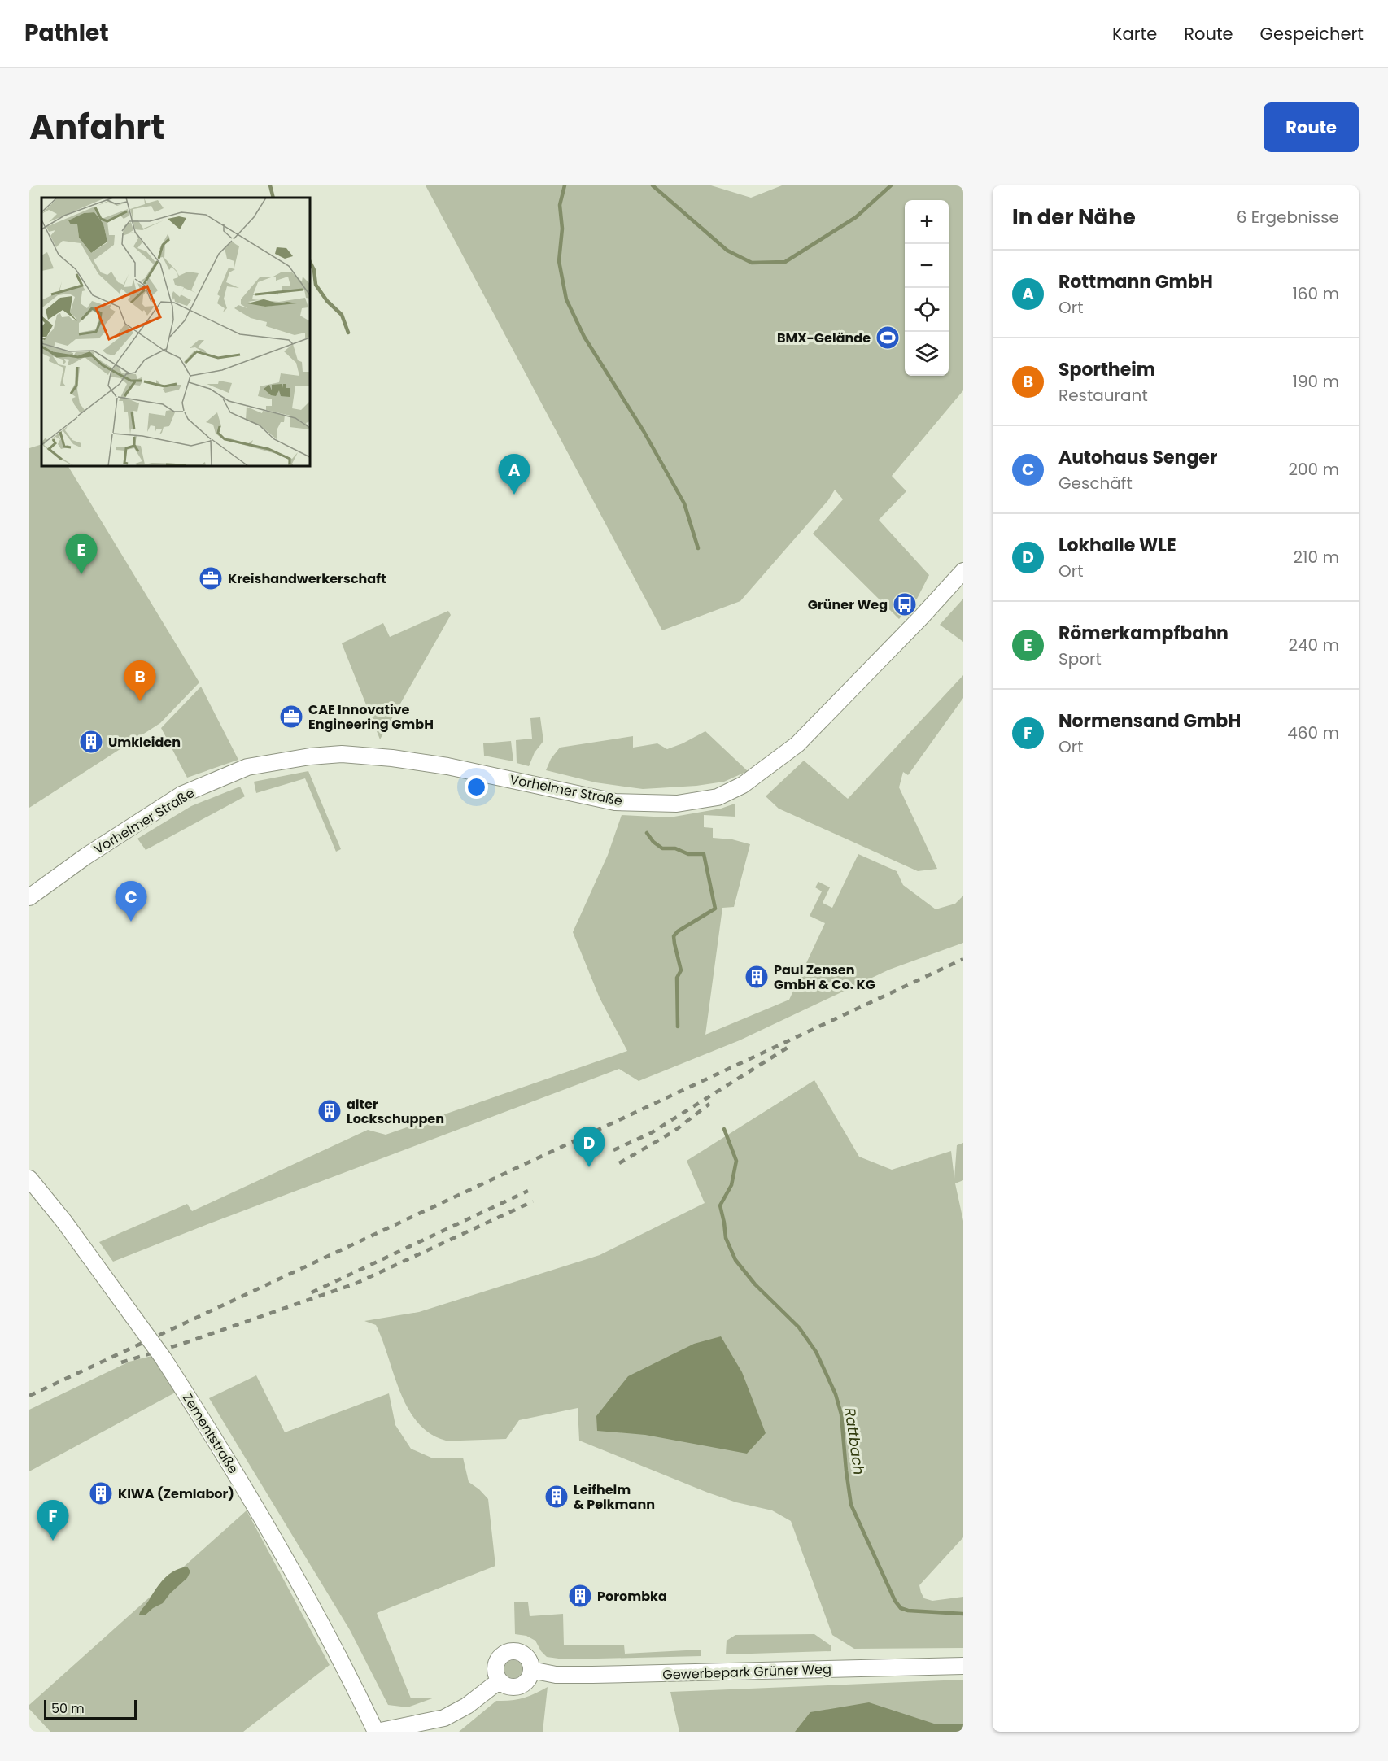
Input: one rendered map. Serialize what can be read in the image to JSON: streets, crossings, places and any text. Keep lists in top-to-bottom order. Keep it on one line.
{"streets":{"street":["Vorhelmer Straße","Zementstraße","Gewerbepark Grüner Weg"]},"water":["Rattbach"],"places":{"sports":["BMX-Gelände"],"office":["Kreishandwerkerschaft","CAE Innovative Engineering GmbH"],"bus stop":["Grüner Weg"],"building":["Umkleiden","Paul Zensen GmbH & Co. KG","alter Lockschuppen","KIWA (Zemlabor)","Leifhelm & Pelkmann","Porombka"]},"scale_bar":"50 m","page":{"header":"Pathlet","nav":["Karte","Route","Gespeichert"],"title":"Anfahrt","buttons":"Route","heading":["In der Nähe","6 Ergebnisse"],"map_buttons":["+","−"],"list":[{"mark":"A","name":"Rottmann GmbH","note":"Ort","value":"160 m"},{"mark":"B","name":"Sportheim","note":"Restaurant","value":"190 m"},{"mark":"C","name":"Autohaus Senger","note":"Geschäft","value":"200 m"},{"mark":"D","name":"Lokhalle WLE","note":"Ort","value":"210 m"},{"mark":"E","name":"Römerkampfbahn","note":"Sport","value":"240 m"},{"mark":"F","name":"Normensand GmbH","note":"Ort","value":"460 m"}],"pins":["A","E","B","C","D","F"],"scale":"50 m"}}
